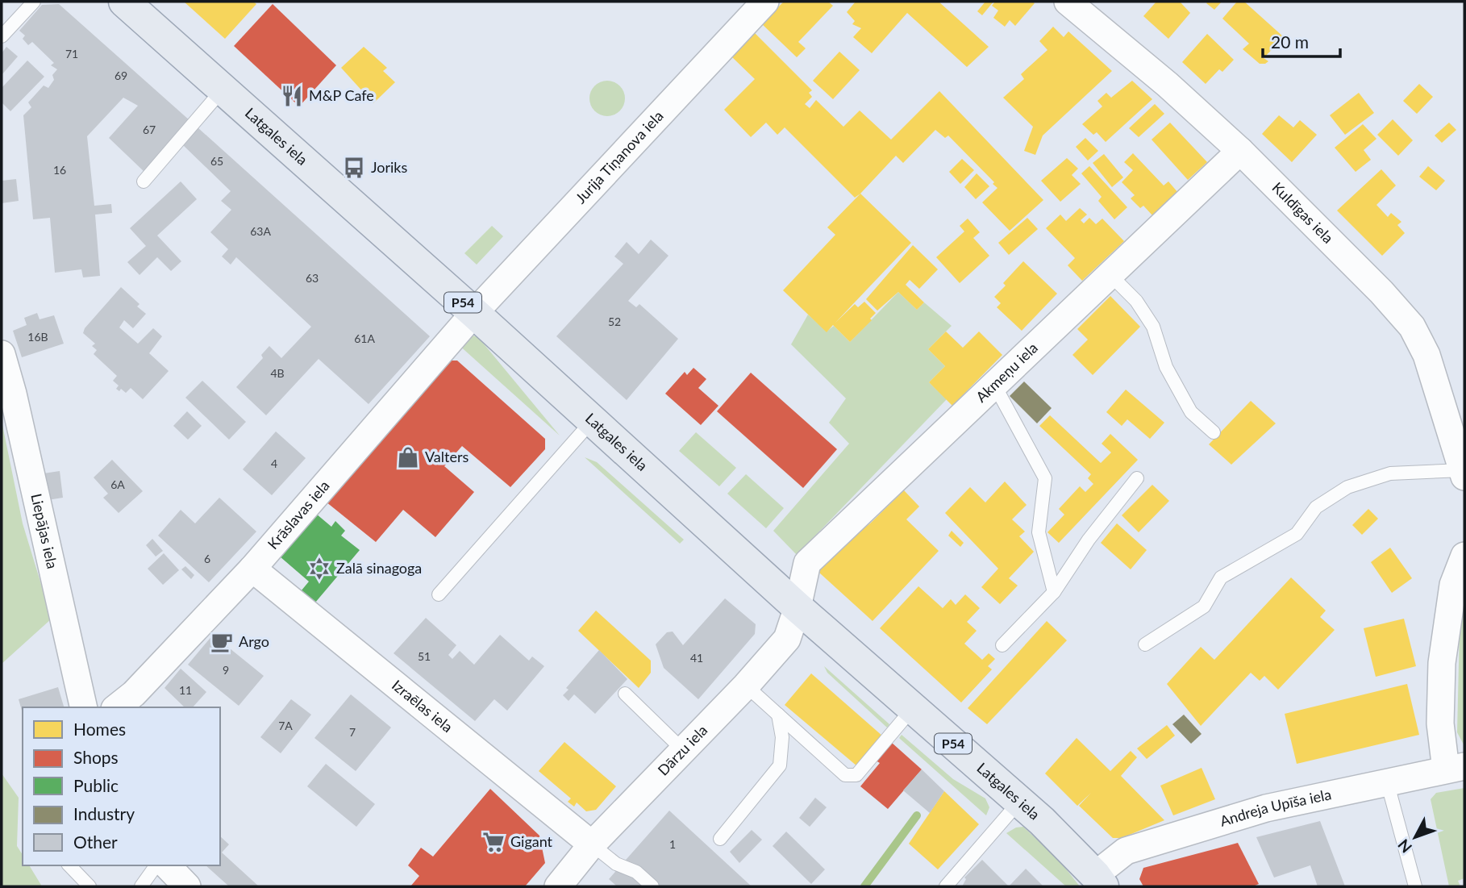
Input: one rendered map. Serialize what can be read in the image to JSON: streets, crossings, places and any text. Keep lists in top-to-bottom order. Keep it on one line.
{"streets":{"main road":["Latgales iela","P54"],"street":["Jurija Tiņanova iela","Kuldīgas iela","Akmeņu iela","Krāslavas iela","Liepājas iela","Izraēlas iela","Dārzu iela","Andreja Upīša iela"]},"crossings":[["Latgales iela","Jurija Tiņanova iela"],["Latgales iela","Akmeņu iela"],["Latgales iela","Krāslavas iela"],["Latgales iela","Dārzu iela"],["Latgales iela","Andreja Upīša iela"],["Jurija Tiņanova iela","Krāslavas iela"],["Kuldīgas iela","Akmeņu iela"],["Akmeņu iela","Dārzu iela"],["Krāslavas iela","Izraēlas iela"],["Izraēlas iela","Dārzu iela"]],"places":{"restaurant":["M&P Cafe"],"bus stop":["Joriks"],"shop":["Valters"],"synagogue":["Zalā sinagoga"],"cafe":["Argo"],"supermarket":["Gigant"]},"house_numbers":["71","69","67","65","16","63A","63","52","16B","61A","4B","4","6A","6","51","41","9","11","7A","7","1"],"legend":["Homes","Shops","Public","Industry","Other"],"scale_bar":"20 m","north":"bottom left"}
